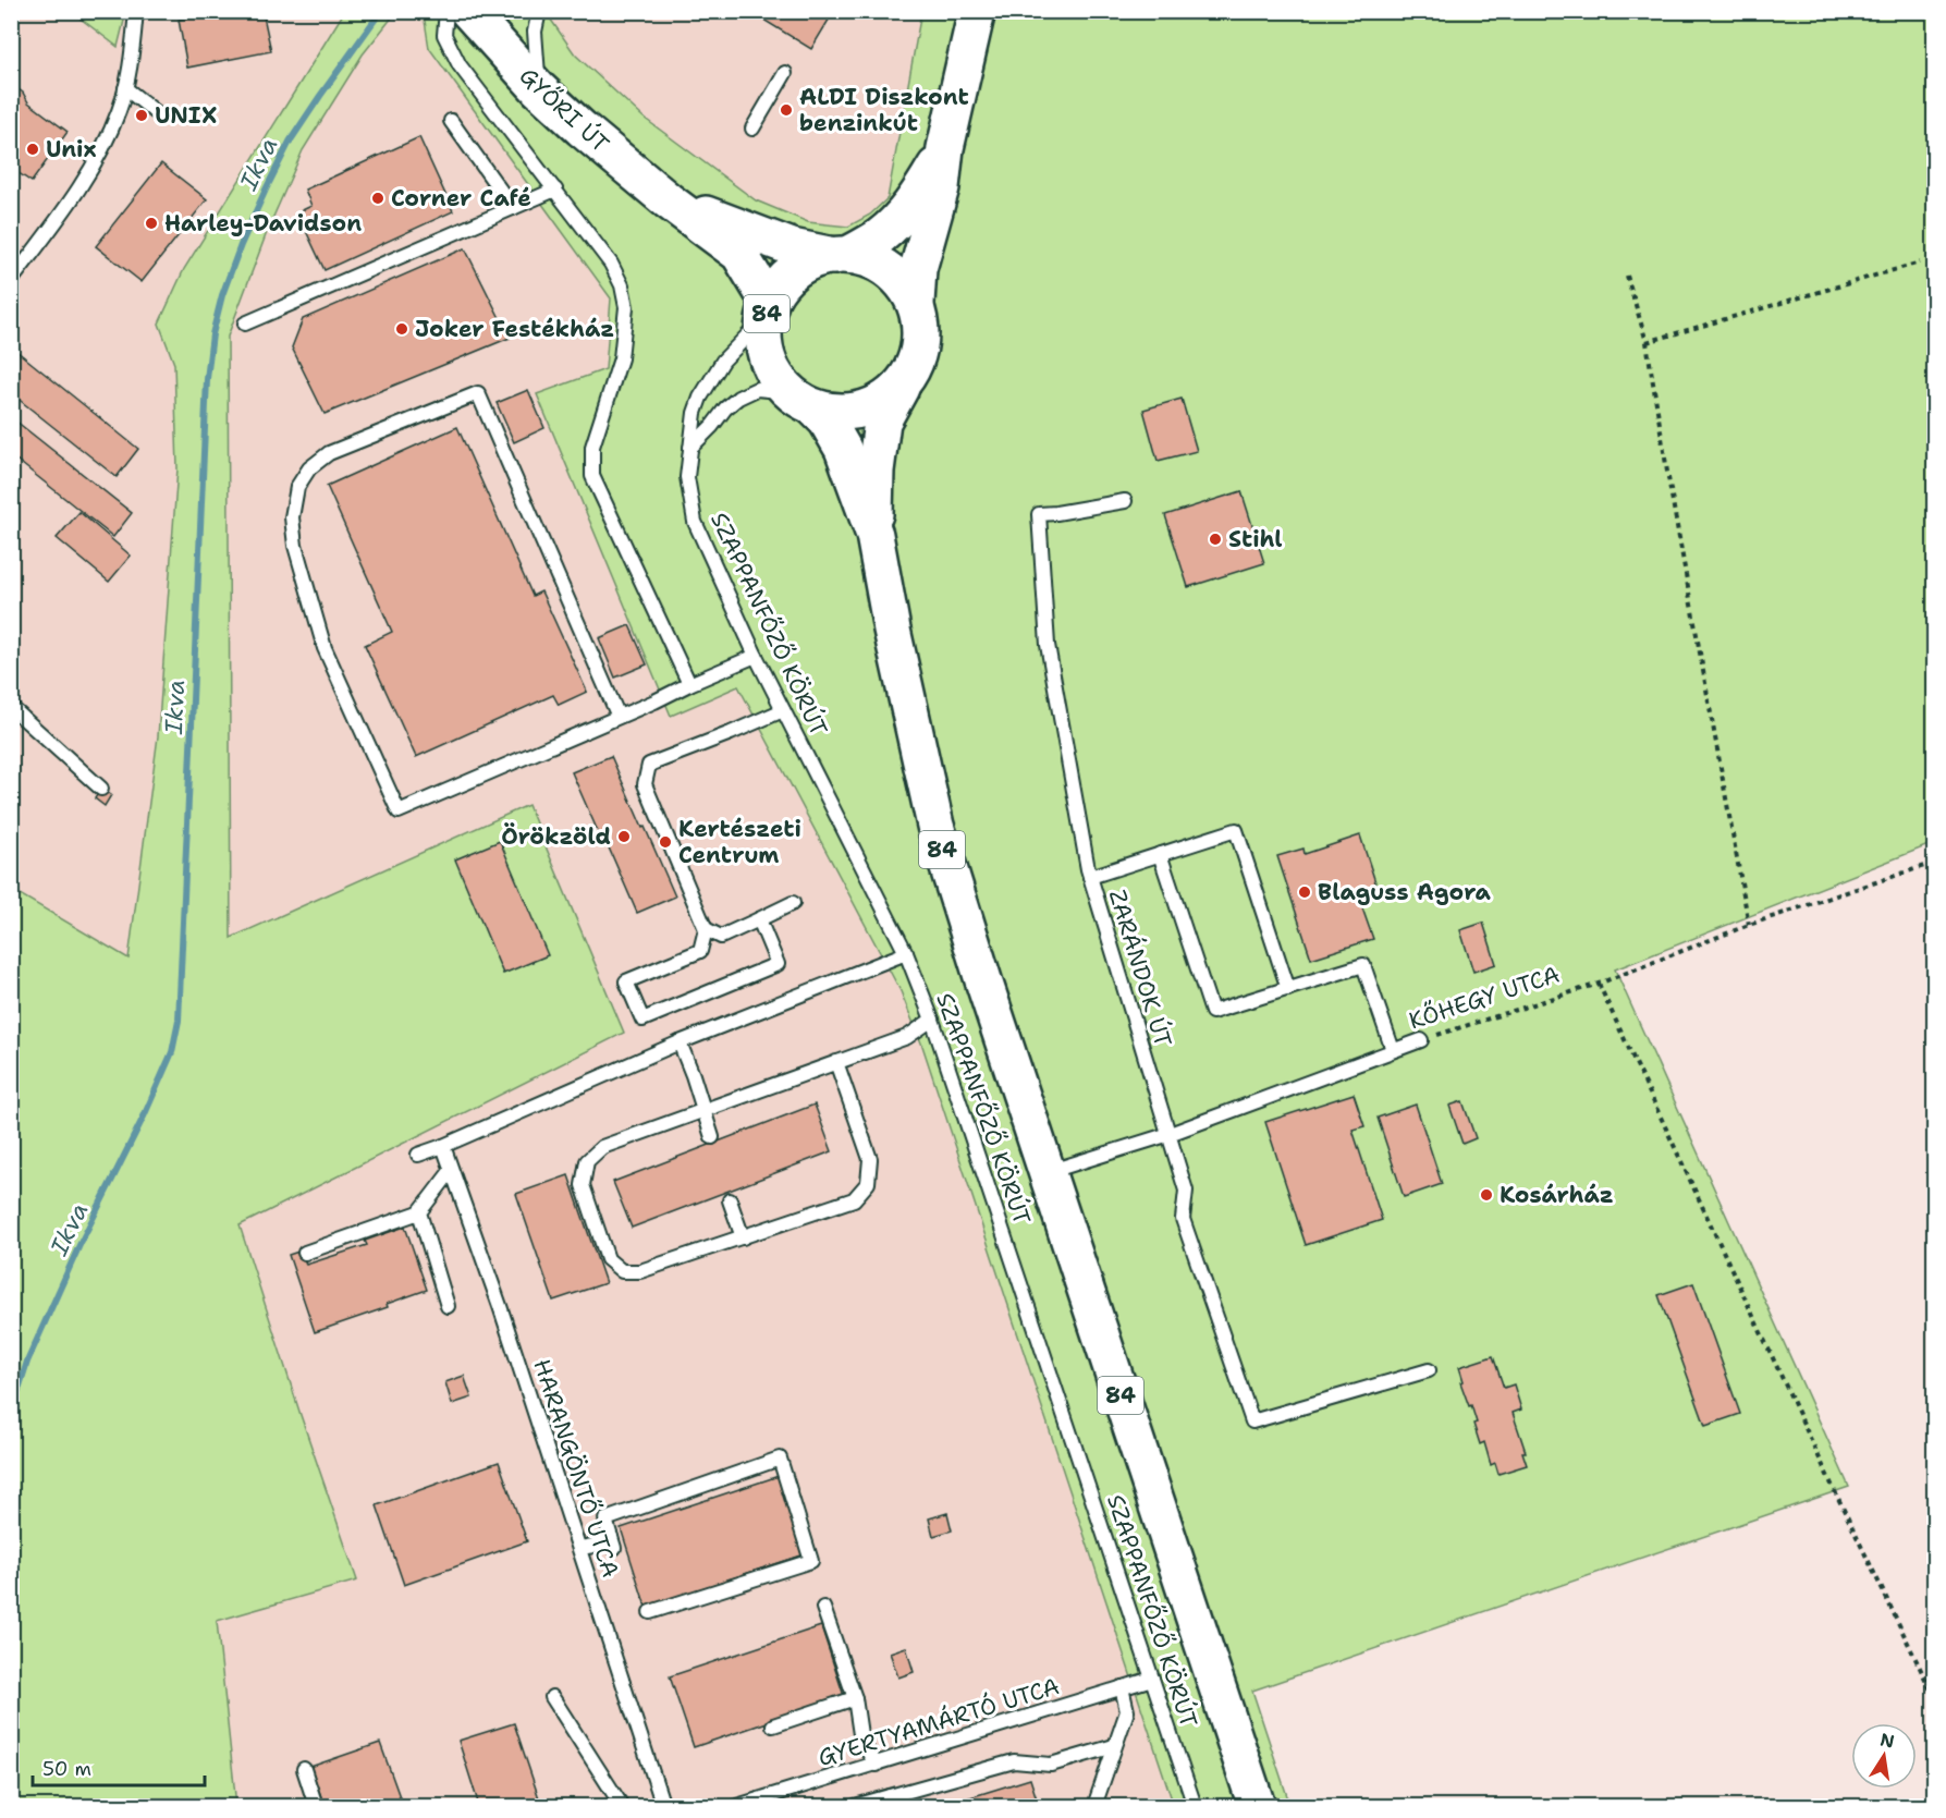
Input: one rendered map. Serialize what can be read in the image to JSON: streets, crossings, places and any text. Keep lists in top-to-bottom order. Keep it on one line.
{"streets":{"main road":["GYŐRI ÚT","84"],"lane":["SZAPPANFŐZŐ KÖRÚT","ZARÁNDOK ÚT","KŐHEGY UTCA","HARANGÖNTŐ UTCA","GYERTYAMÁRTÓ UTCA"]},"crossings":[["GYŐRI ÚT","84"],["GYŐRI ÚT","SZAPPANFŐZŐ KÖRÚT"],["84","SZAPPANFŐZŐ KÖRÚT"],["84","KŐHEGY UTCA"],["SZAPPANFŐZŐ KÖRÚT","GYERTYAMÁRTÓ UTCA"],["ZARÁNDOK ÚT","KŐHEGY UTCA"]],"water":["Ikva"],"places":["ALDI Diszkont benzinkút","UNIX","Unix","Corner Café","Harley-Davidson","Joker Festékház","Stihl","Örökzöld","Kertészeti Centrum","Blaguss Agora","Kosárház"],"scale_bar":"50 m","north":"top"}
